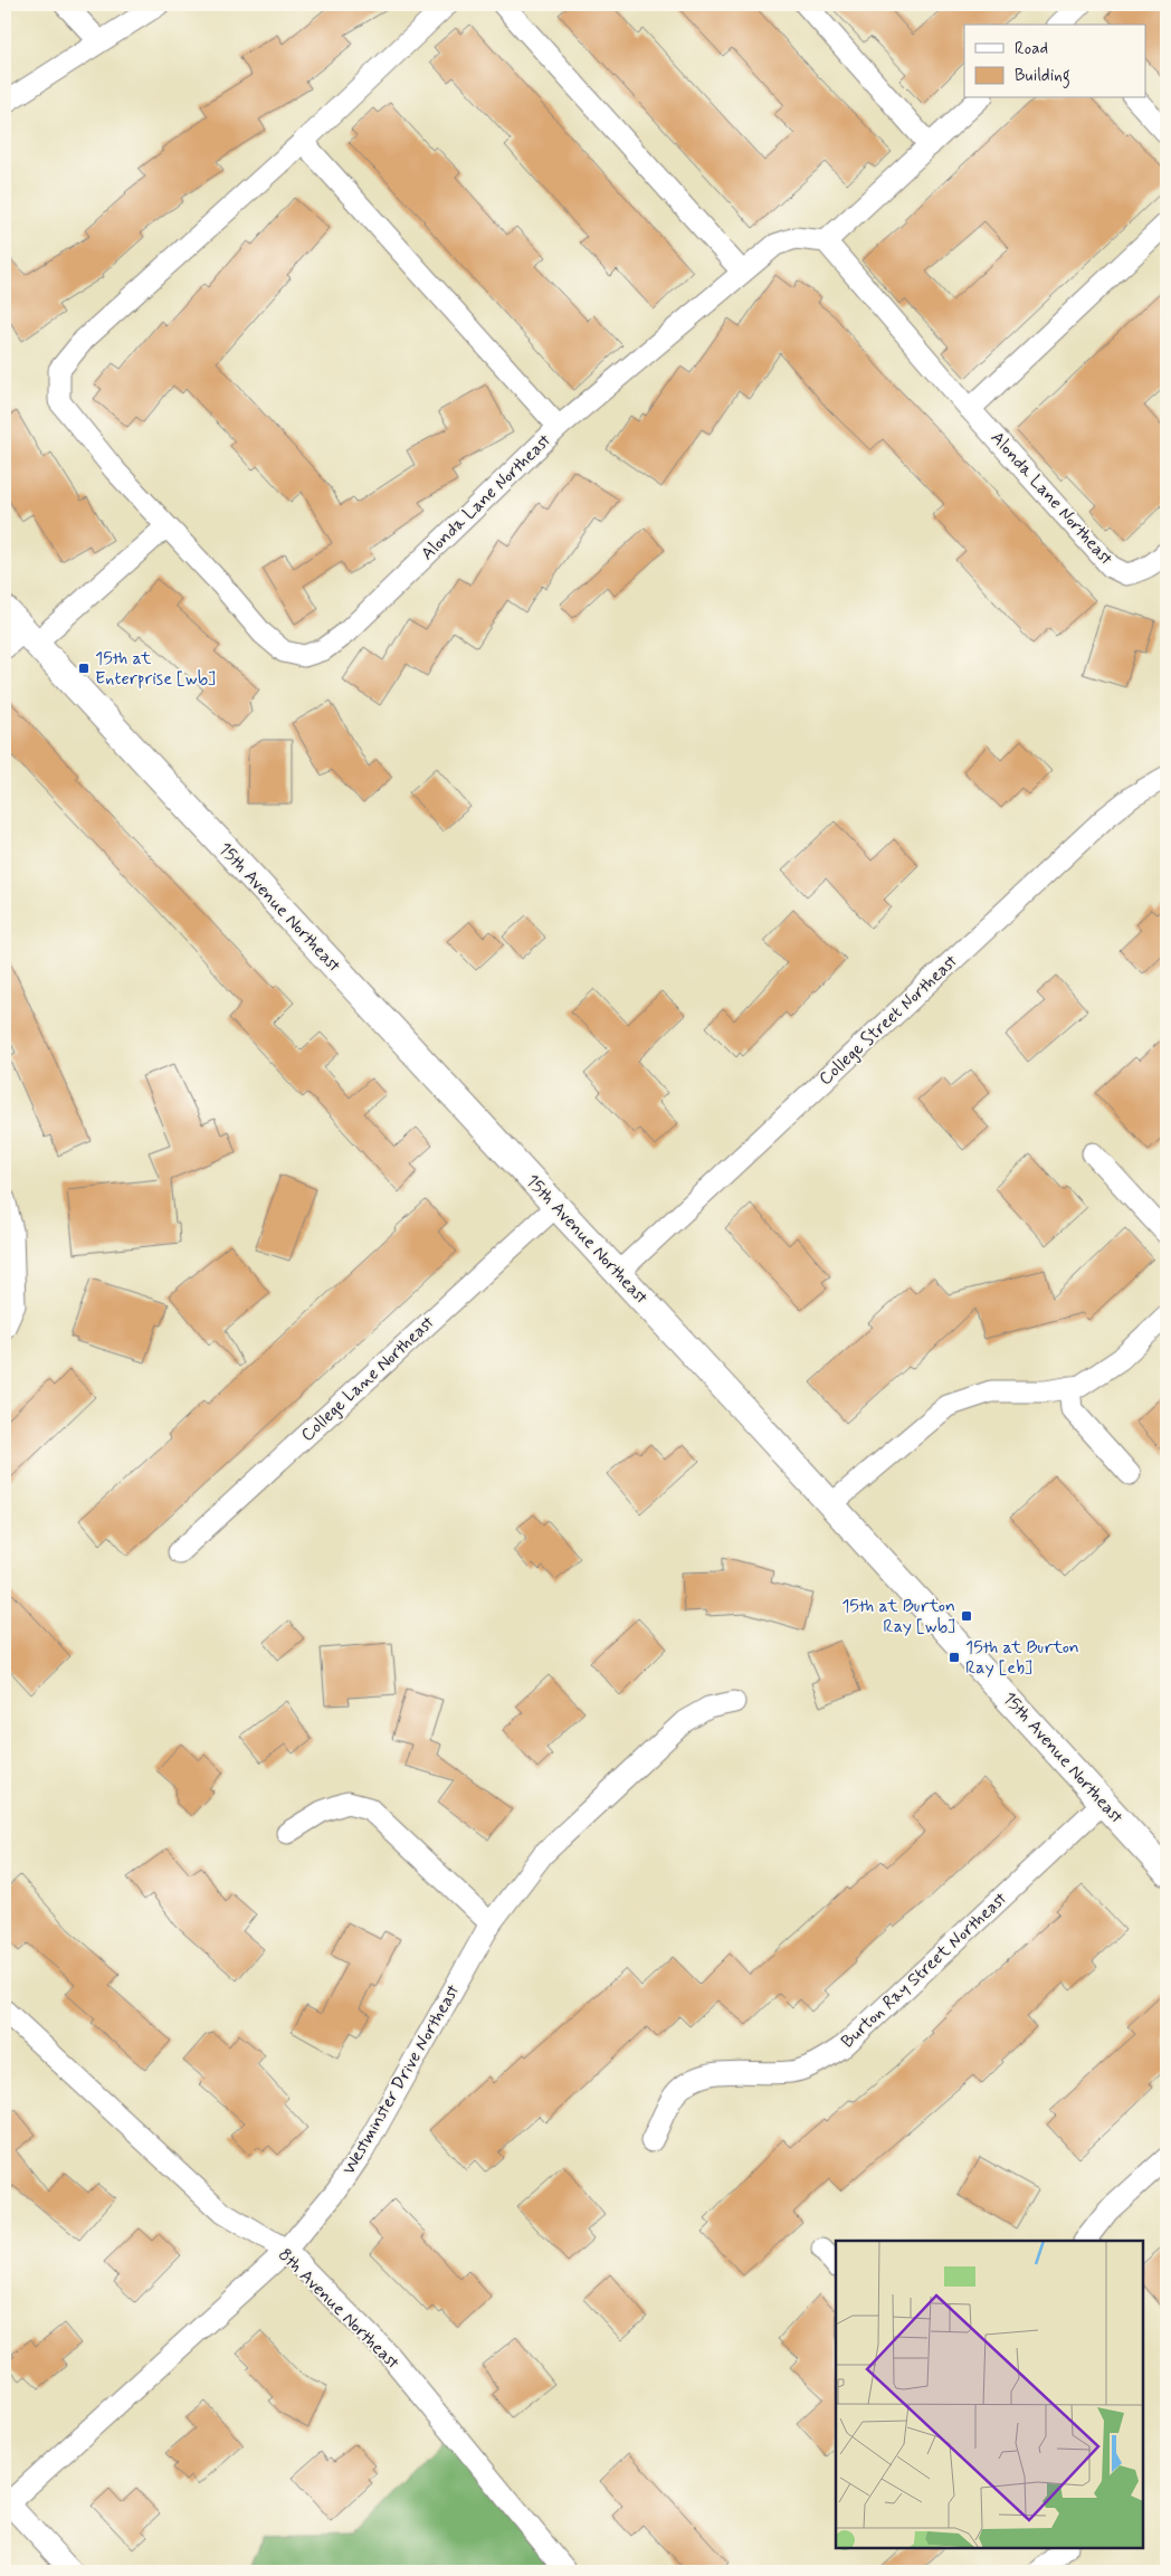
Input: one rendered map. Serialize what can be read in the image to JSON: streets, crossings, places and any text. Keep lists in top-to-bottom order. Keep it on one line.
{"streets":{"street":["Alonda Lane Northeast","15th Avenue Northeast","College Street Northeast","College Lane Northeast","Burton Ray Street Northeast","Westminster Drive Northeast","8th Avenue Northeast"]},"crossings":[["15th Avenue Northeast","College Street Northeast"],["15th Avenue Northeast","College Lane Northeast"],["15th Avenue Northeast","Burton Ray Street Northeast"],["Westminster Drive Northeast","8th Avenue Northeast"]],"places":{"transit":["15th at Enterprise [wb]","15th at Burton Ray [wb]","15th at Burton Ray [eb]"]},"legend":["Road","Building"]}
